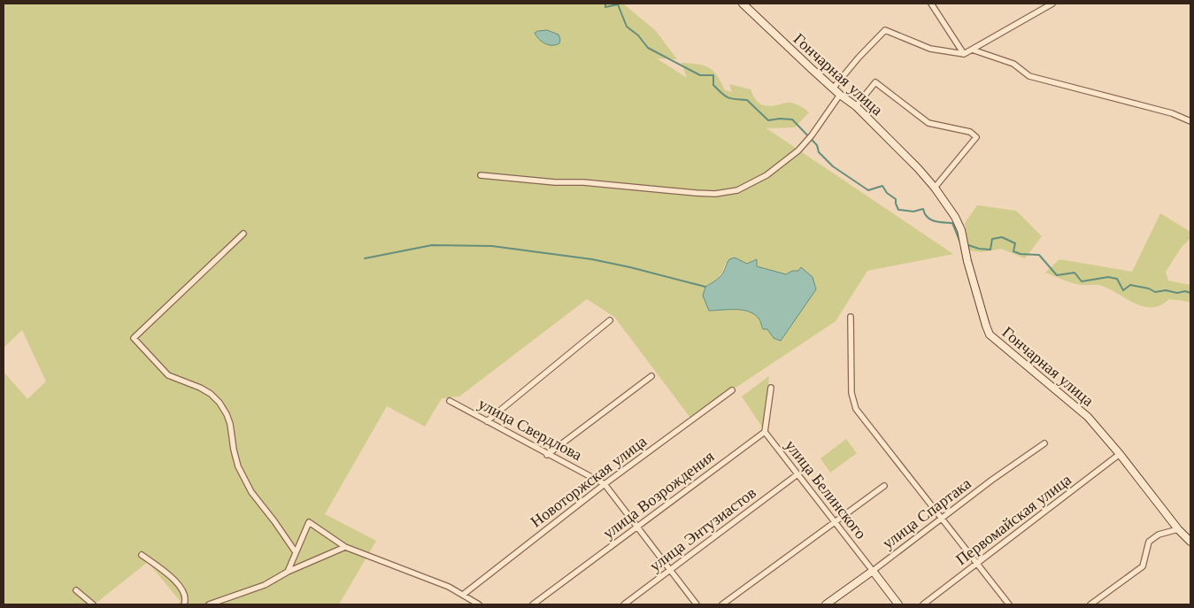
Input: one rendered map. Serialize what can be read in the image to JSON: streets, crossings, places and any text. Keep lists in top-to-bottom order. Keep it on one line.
{"streets":{"street":["Гончарная улица","улица Свердлова","Новоторжская улица","улица Белинского","улица Возрождения","улица Спартака","Первомайская улица","улица Энтузиастов"]},"crossings":[["Гончарная улица","Первомайская улица"],["улица Свердлова","Новоторжская улица"],["улица Свердлова","улица Возрождения"],["улица Свердлова","улица Энтузиастов"],["улица Белинского","улица Возрождения"],["улица Белинского","улица Спартака"],["улица Белинского","улица Энтузиастов"]]}
